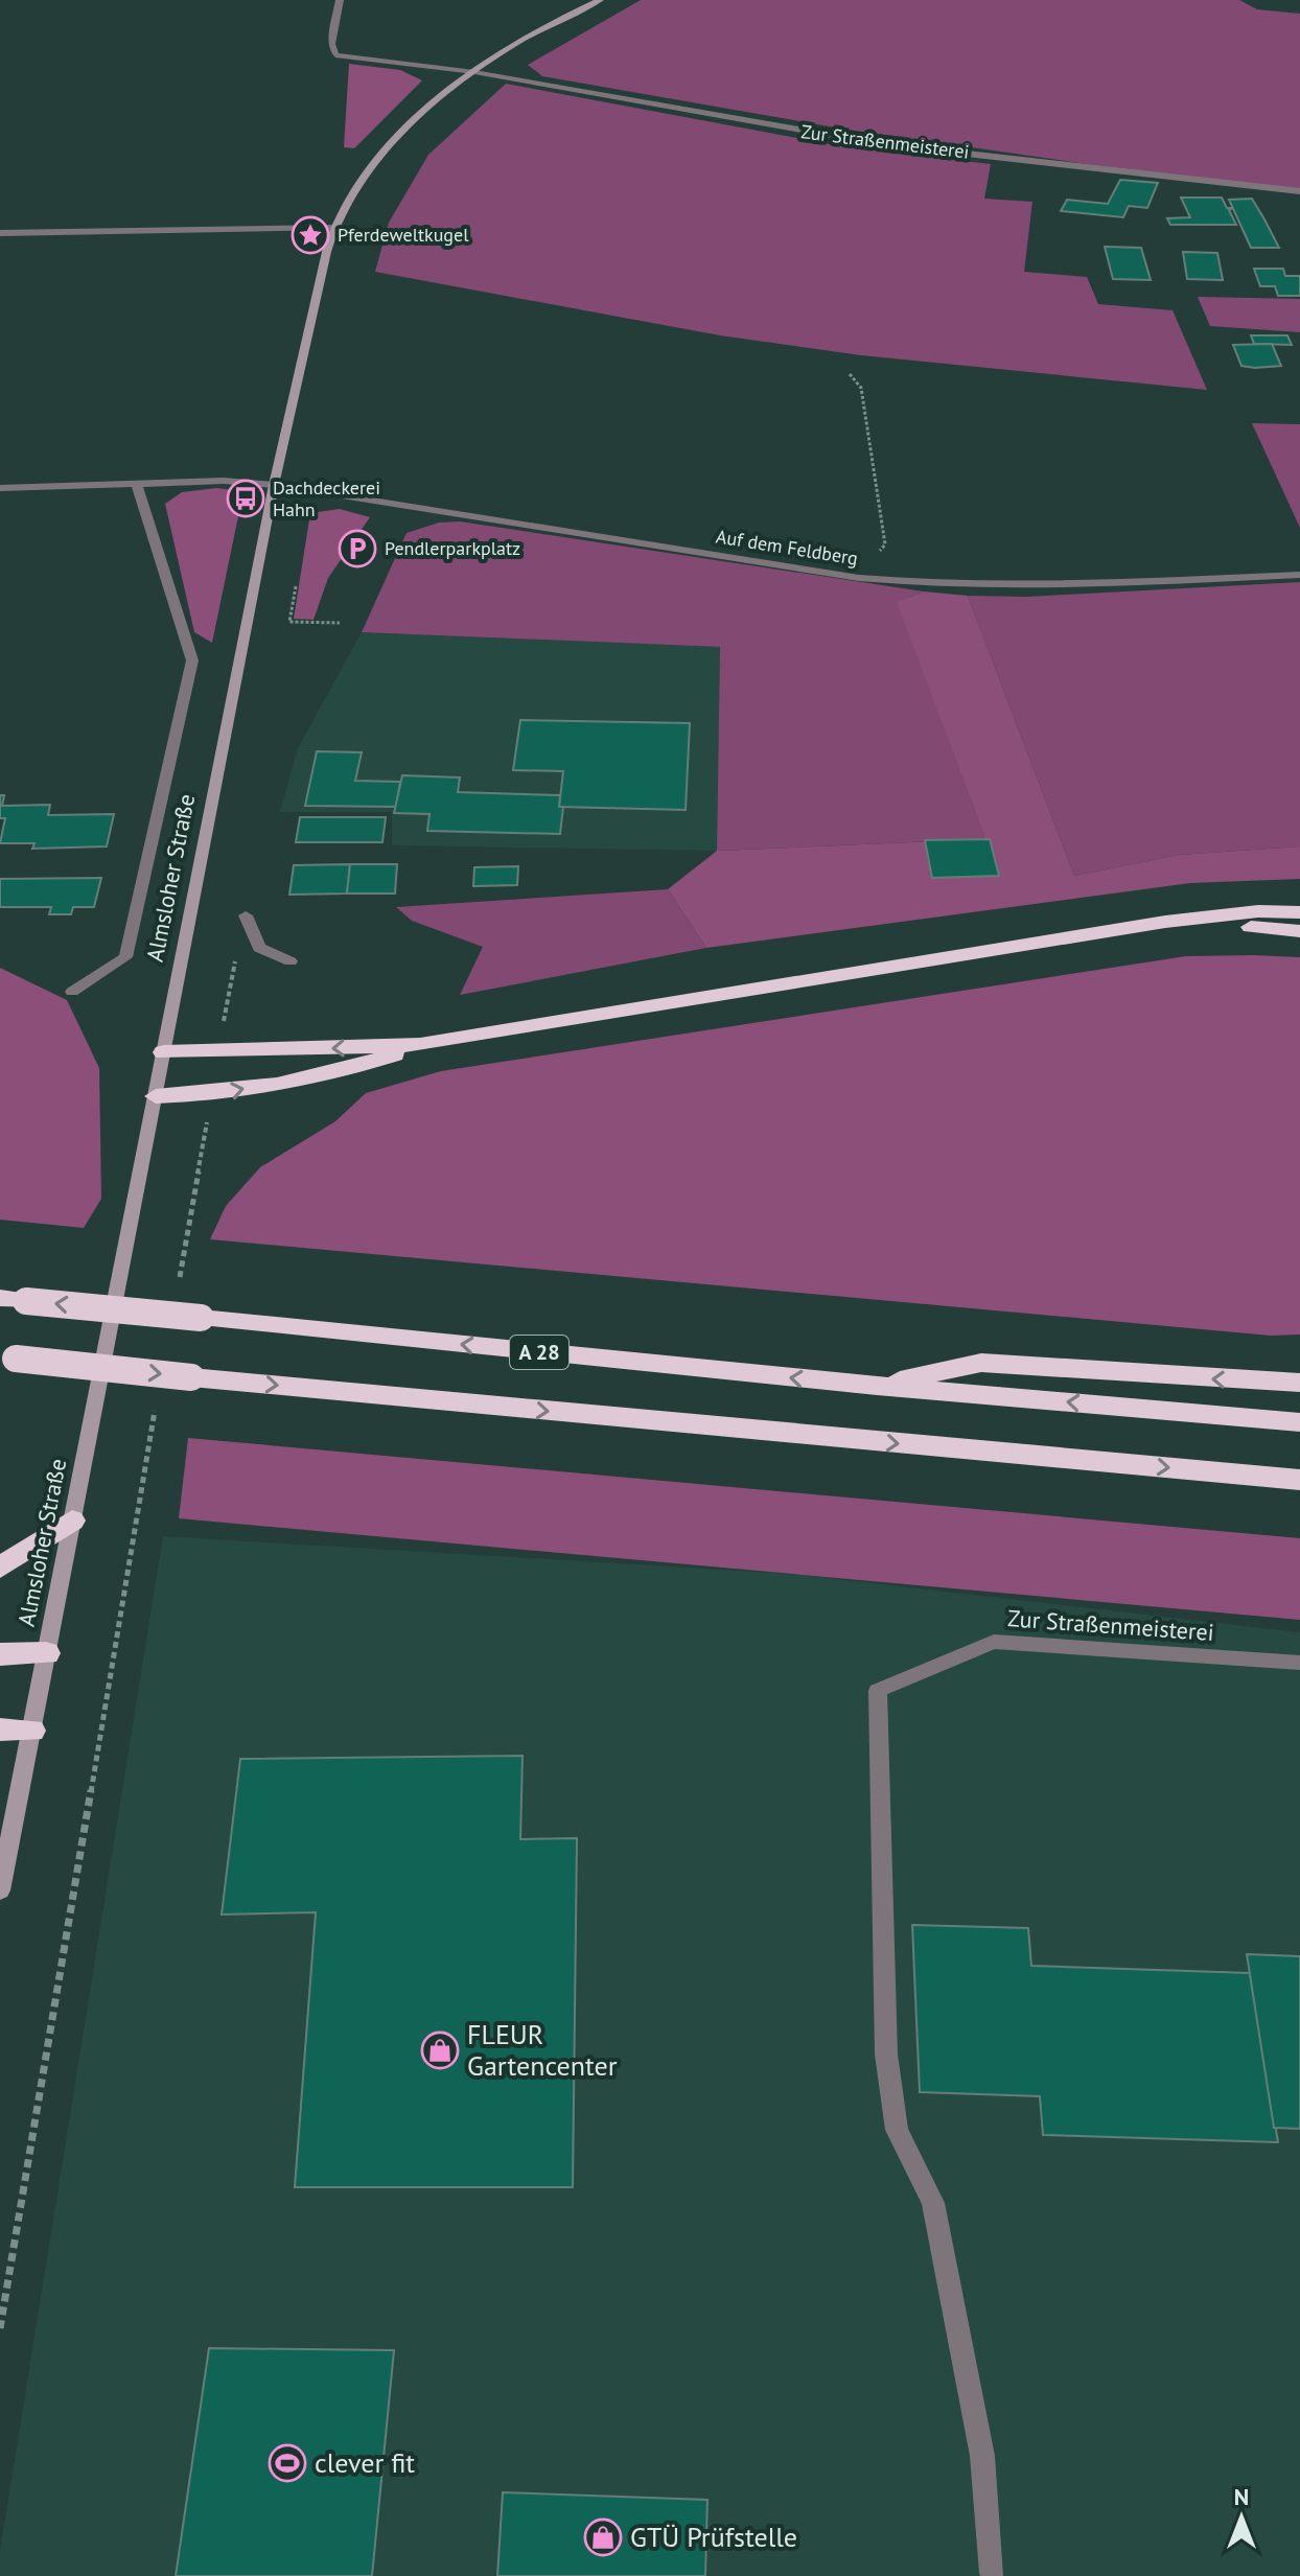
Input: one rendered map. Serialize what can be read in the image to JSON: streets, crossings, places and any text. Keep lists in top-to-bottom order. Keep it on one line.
{"streets":{"highway":["A 28"],"street":["Zur Straßenmeisterei","Auf dem Feldberg","Almsloher Straße"]},"crossings":[["Zur Straßenmeisterei","Almsloher Straße"],["Auf dem Feldberg","Almsloher Straße"]],"places":{"place":["Pferdeweltkugel"],"bus stop":["Dachdeckerei Hahn"],"parking":["Pendlerparkplatz"],"shop":["FLEUR Gartencenter","GTÜ Prüfstelle"],"sports":["clever fit"]},"north":"top"}
